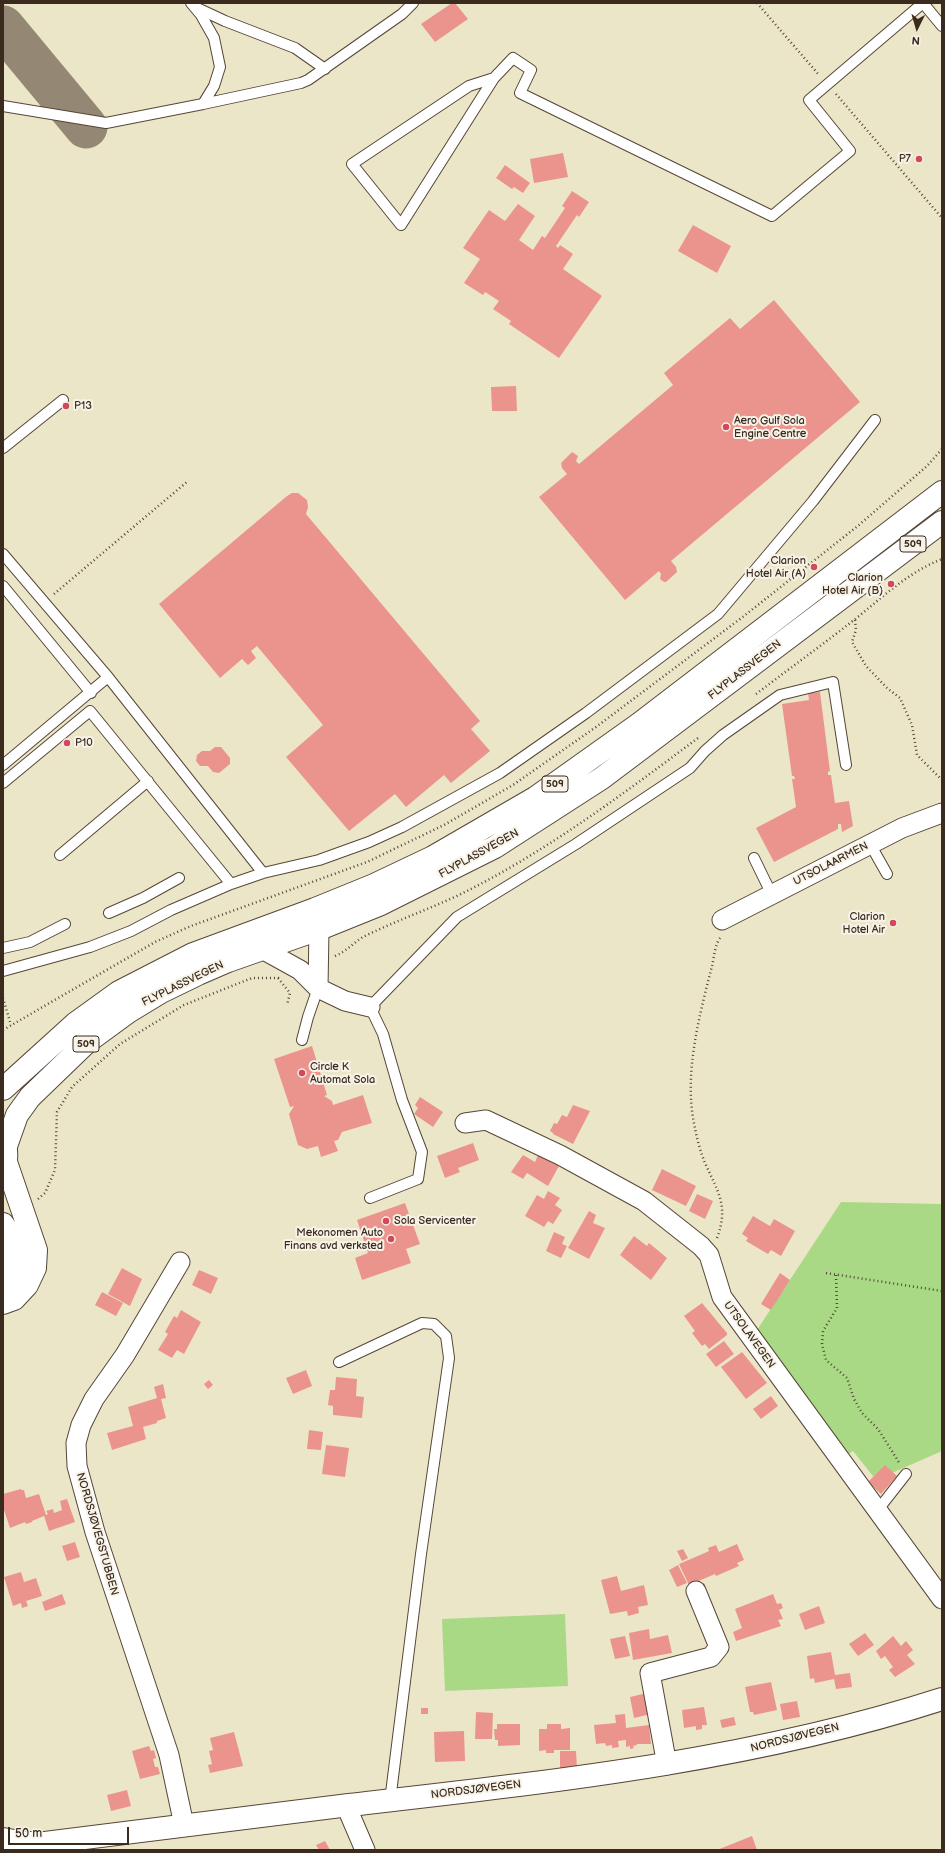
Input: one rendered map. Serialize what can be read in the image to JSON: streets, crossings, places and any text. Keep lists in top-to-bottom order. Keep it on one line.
{"streets":{"main road":["509","FLYPLASSVEGEN","NORDSJØVEGEN"],"street":["UTSOLAARMEN","UTSOLAVEGEN","NORDSJØVEGSTUBBEN"]},"crossings":[["NORDSJØVEGSTUBBEN","NORDSJØVEGEN"]],"places":["P7","P13","Aero Gulf Sola Engine Centre","Clarion Hotel Air (A)","Clarion Hotel Air (B)","P10","Clarion Hotel Air","Circle K Automat Sola","Sola Servicenter","Mekonomen Auto Finans avd verksted"],"scale_bar":"50 m","north":"bottom"}
